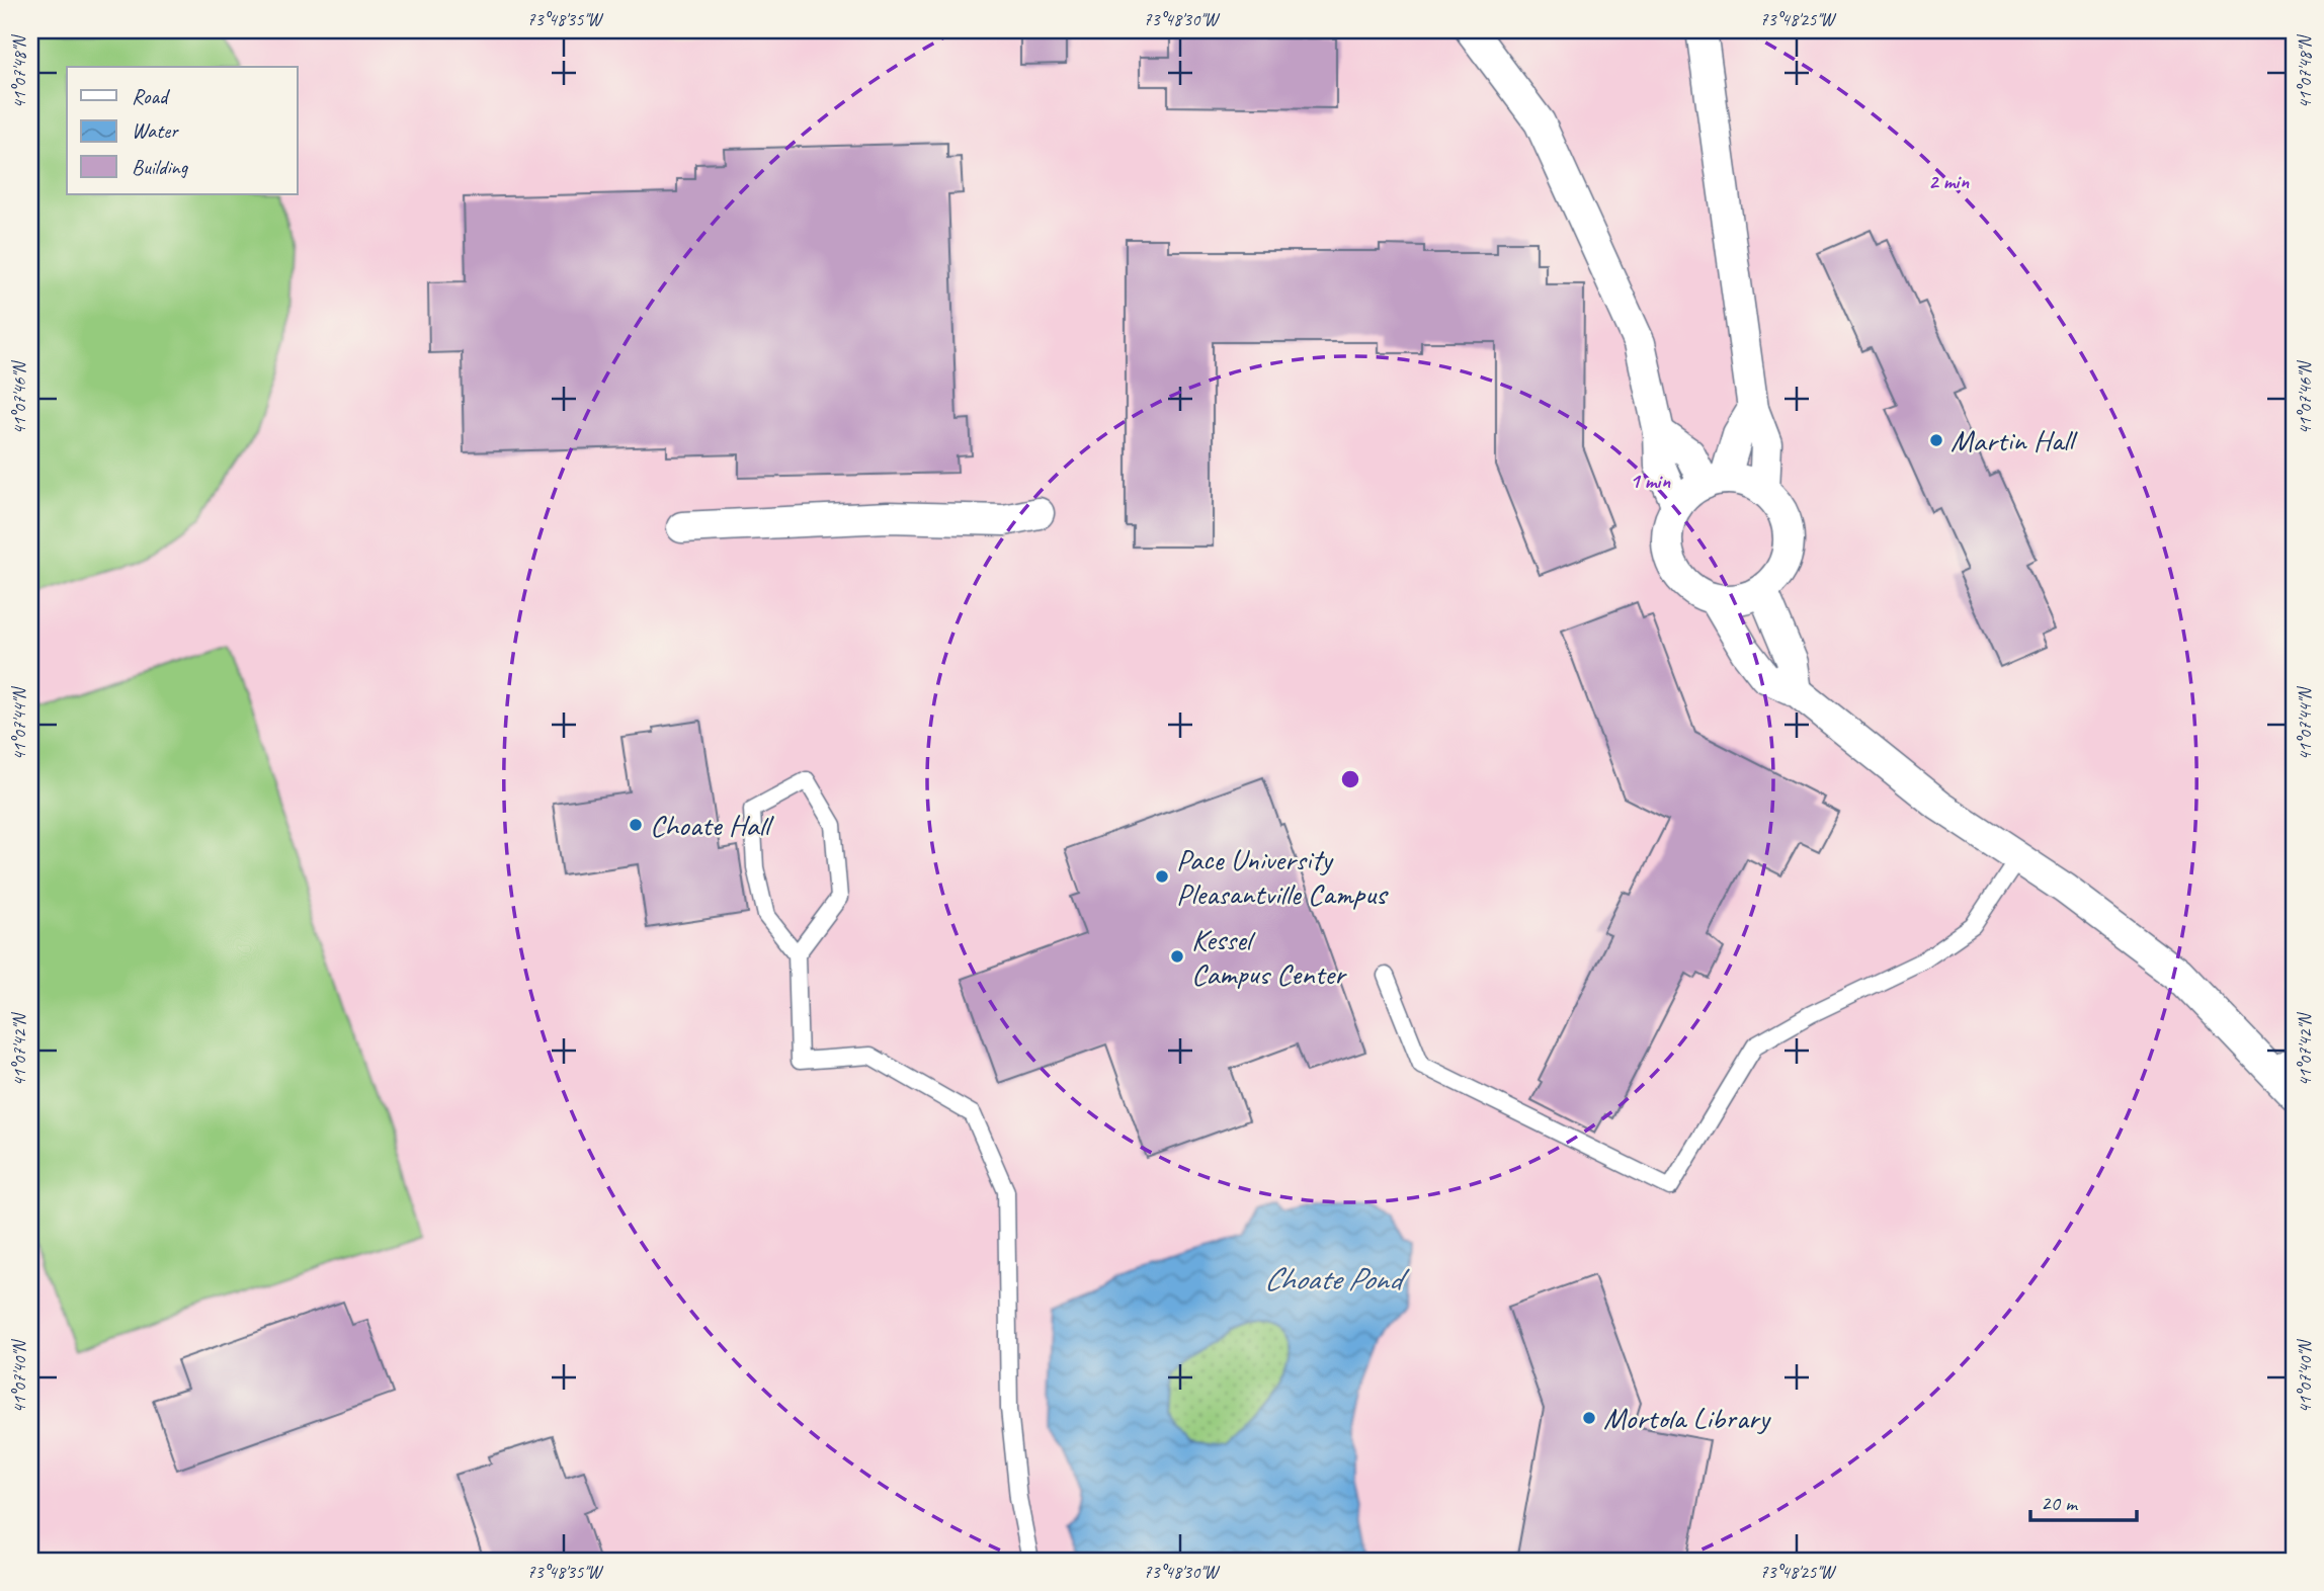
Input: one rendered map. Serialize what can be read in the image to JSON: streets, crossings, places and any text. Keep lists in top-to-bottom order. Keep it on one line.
{"water":["Choate Pond"],"places":["Martin Hall","Choate Hall","Pace University Pleasantville Campus","Kessel Campus Center","Mortola Library"],"legend":["Road","Water","Building"],"scale_bar":"20 m","coordinates":["73°48'35\"W","73°48'30\"W","73°48'25\"W","41°07'48\"N","41°07'46\"N","41°07'44\"N","41°07'42\"N","41°07'40\"N"],"rings":["2 min","1 min"]}
